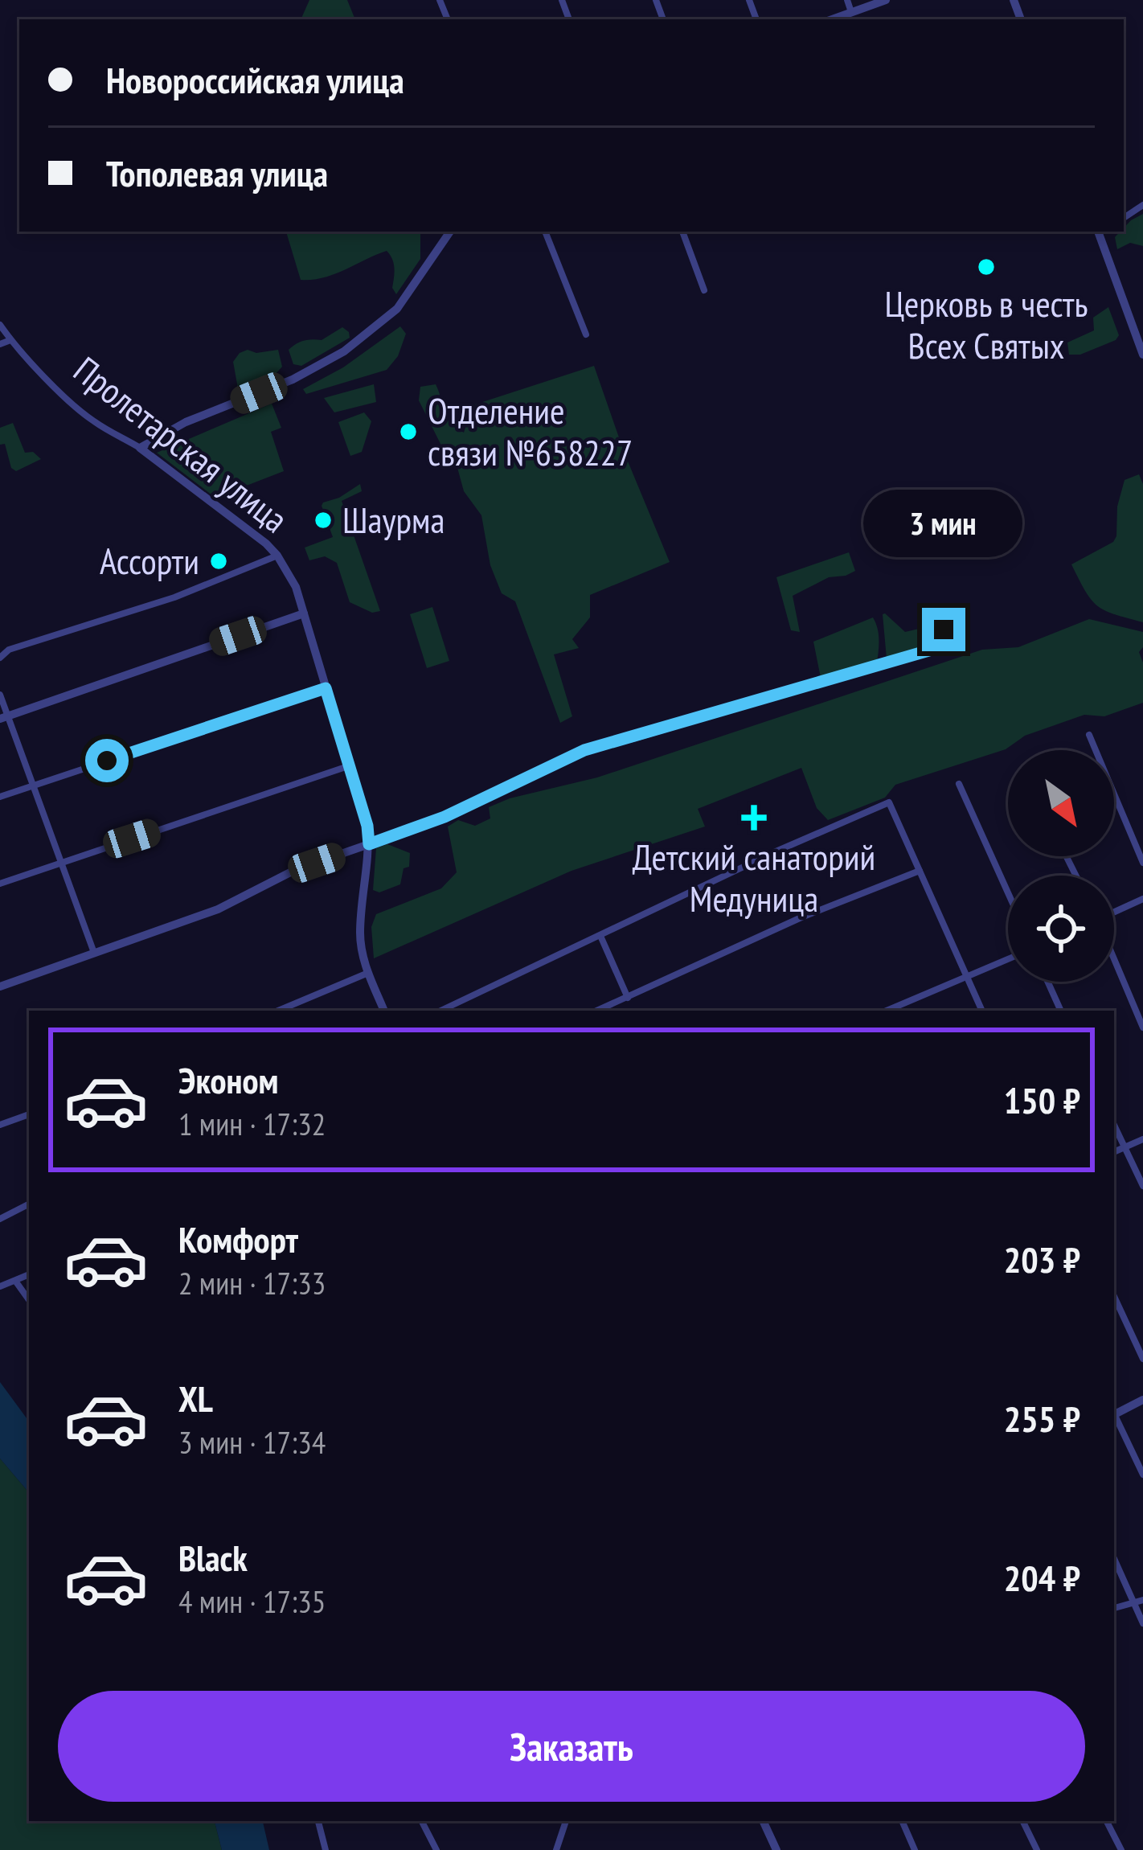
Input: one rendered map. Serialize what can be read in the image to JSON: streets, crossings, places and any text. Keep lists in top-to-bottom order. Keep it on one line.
{"streets":{"street":["Пролетарская улица"]},"places":{"other":["Церковь в честь Всех Святых","Отделение связи №658227","Шаурма","Ассорти"],"health":["Детский санаторий Медуница"]},"north":"bottom right","page":{"banner":["Новороссийская улица","Тополевая улица"],"bubble":"3 мин","list":[{"name":"Эконом","note":"1 мин · 17:32","value":"150 ₽"},{"name":"Комфорт","note":"2 мин · 17:33","value":"203 ₽"},{"name":"XL","note":"3 мин · 17:34","value":"255 ₽"},{"name":"Black","note":"4 мин · 17:35","value":"204 ₽"}],"buttons":"Заказать"}}
